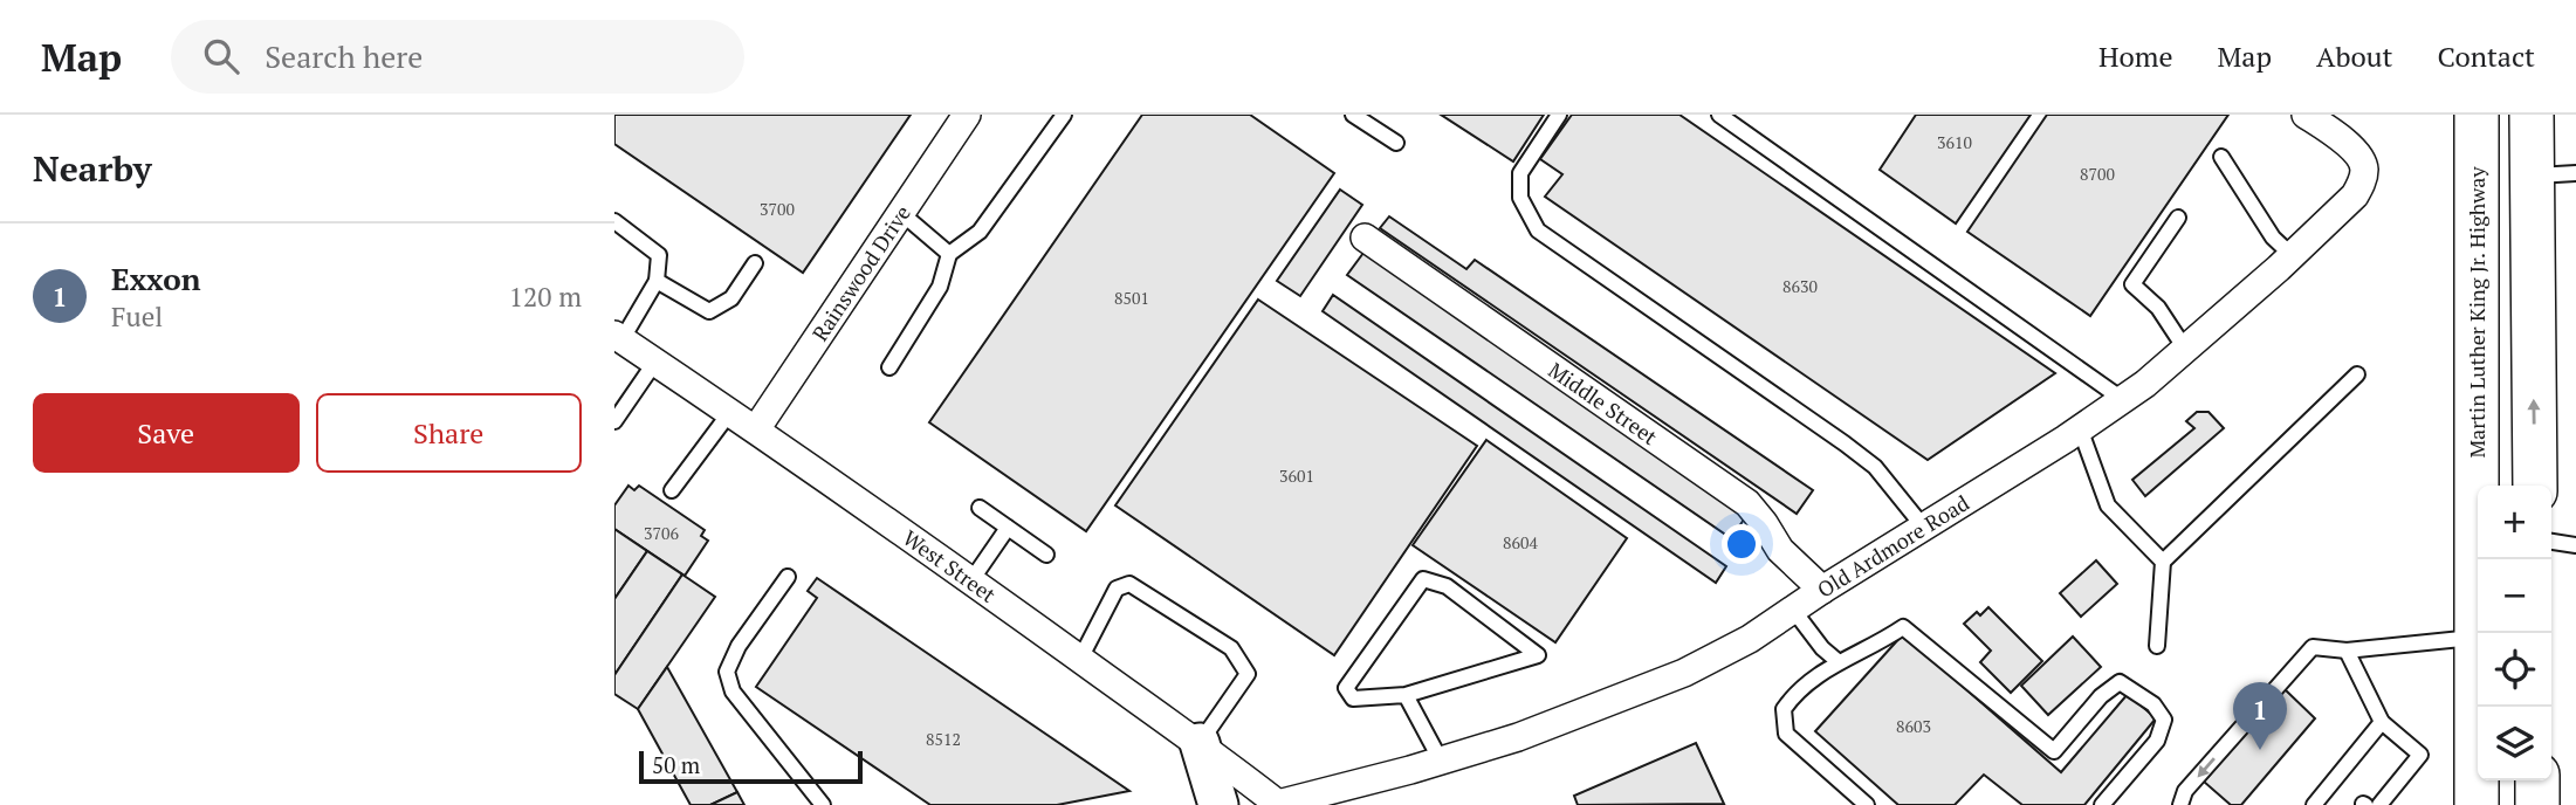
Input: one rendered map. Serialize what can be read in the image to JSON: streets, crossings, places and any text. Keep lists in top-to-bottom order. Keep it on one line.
{"streets":{"main road":["Martin Luther King Jr. Highway"],"street":["Rainswood Drive","Middle Street","Old Ardmore Road","West Street"]},"crossings":[["Rainswood Drive","West Street"],["Middle Street","Old Ardmore Road"],["Old Ardmore Road","West Street"]],"house_numbers":["3610","8700","3700","8630","8501","3601","3706","8604","8603","8512"],"scale_bar":"50 m","page":{"header":"Map","search":"Search here","nav":["Home","Map","About","Contact"],"heading":"Nearby","list":[{"mark":"1","name":"Exxon","note":"Fuel","value":"120 m"}],"buttons":["Save","Share"],"map_buttons":["+","−"],"pins":"1","scale":"50 m"}}
